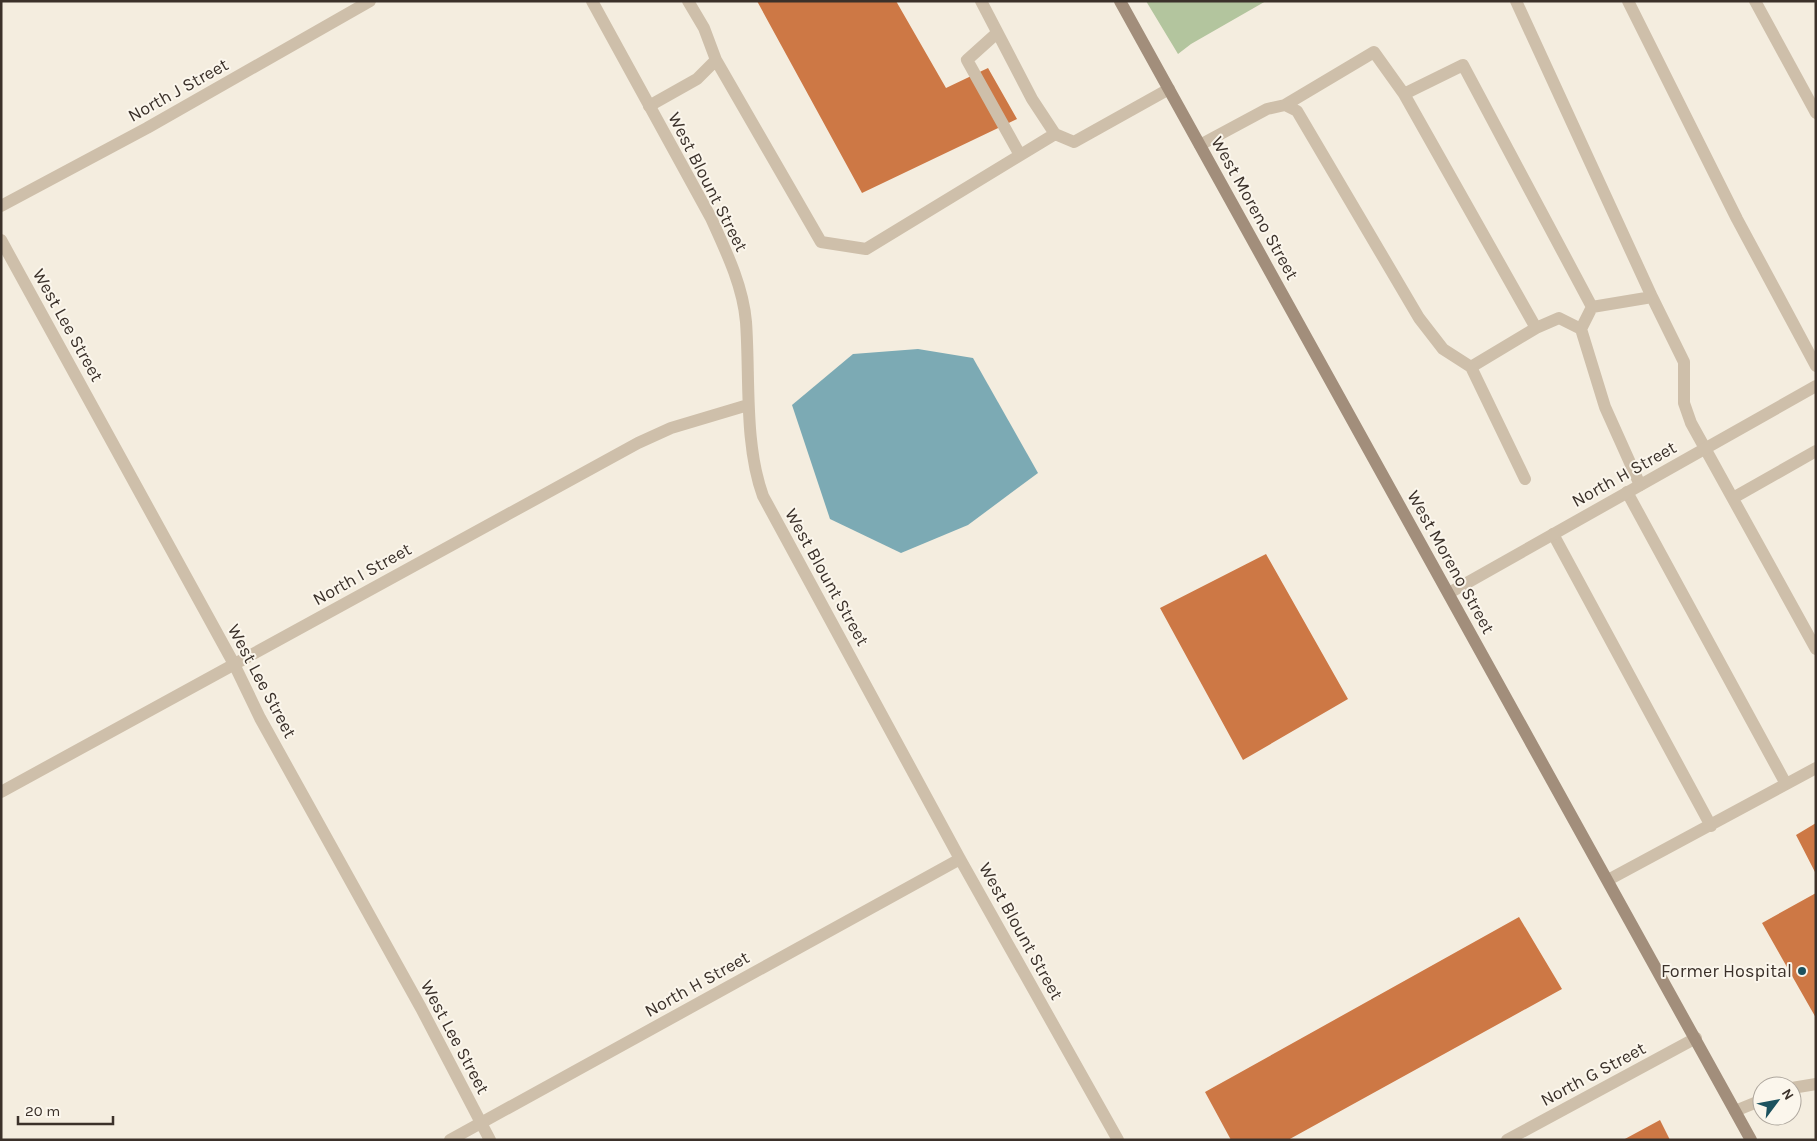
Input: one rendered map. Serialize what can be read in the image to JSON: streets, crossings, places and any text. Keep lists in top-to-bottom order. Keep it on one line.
{"streets":{"street":["North J Street","West Blount Street","West Moreno Street","West Lee Street","North H Street","North I Street","North G Street"]},"crossings":[["West Blount Street","North H Street"],["West Blount Street","North I Street"],["West Moreno Street","North H Street"],["West Moreno Street","North G Street"],["West Lee Street","North H Street"],["West Lee Street","North I Street"]],"places":["Former Hospital"],"scale_bar":"20 m","north":"top right"}
